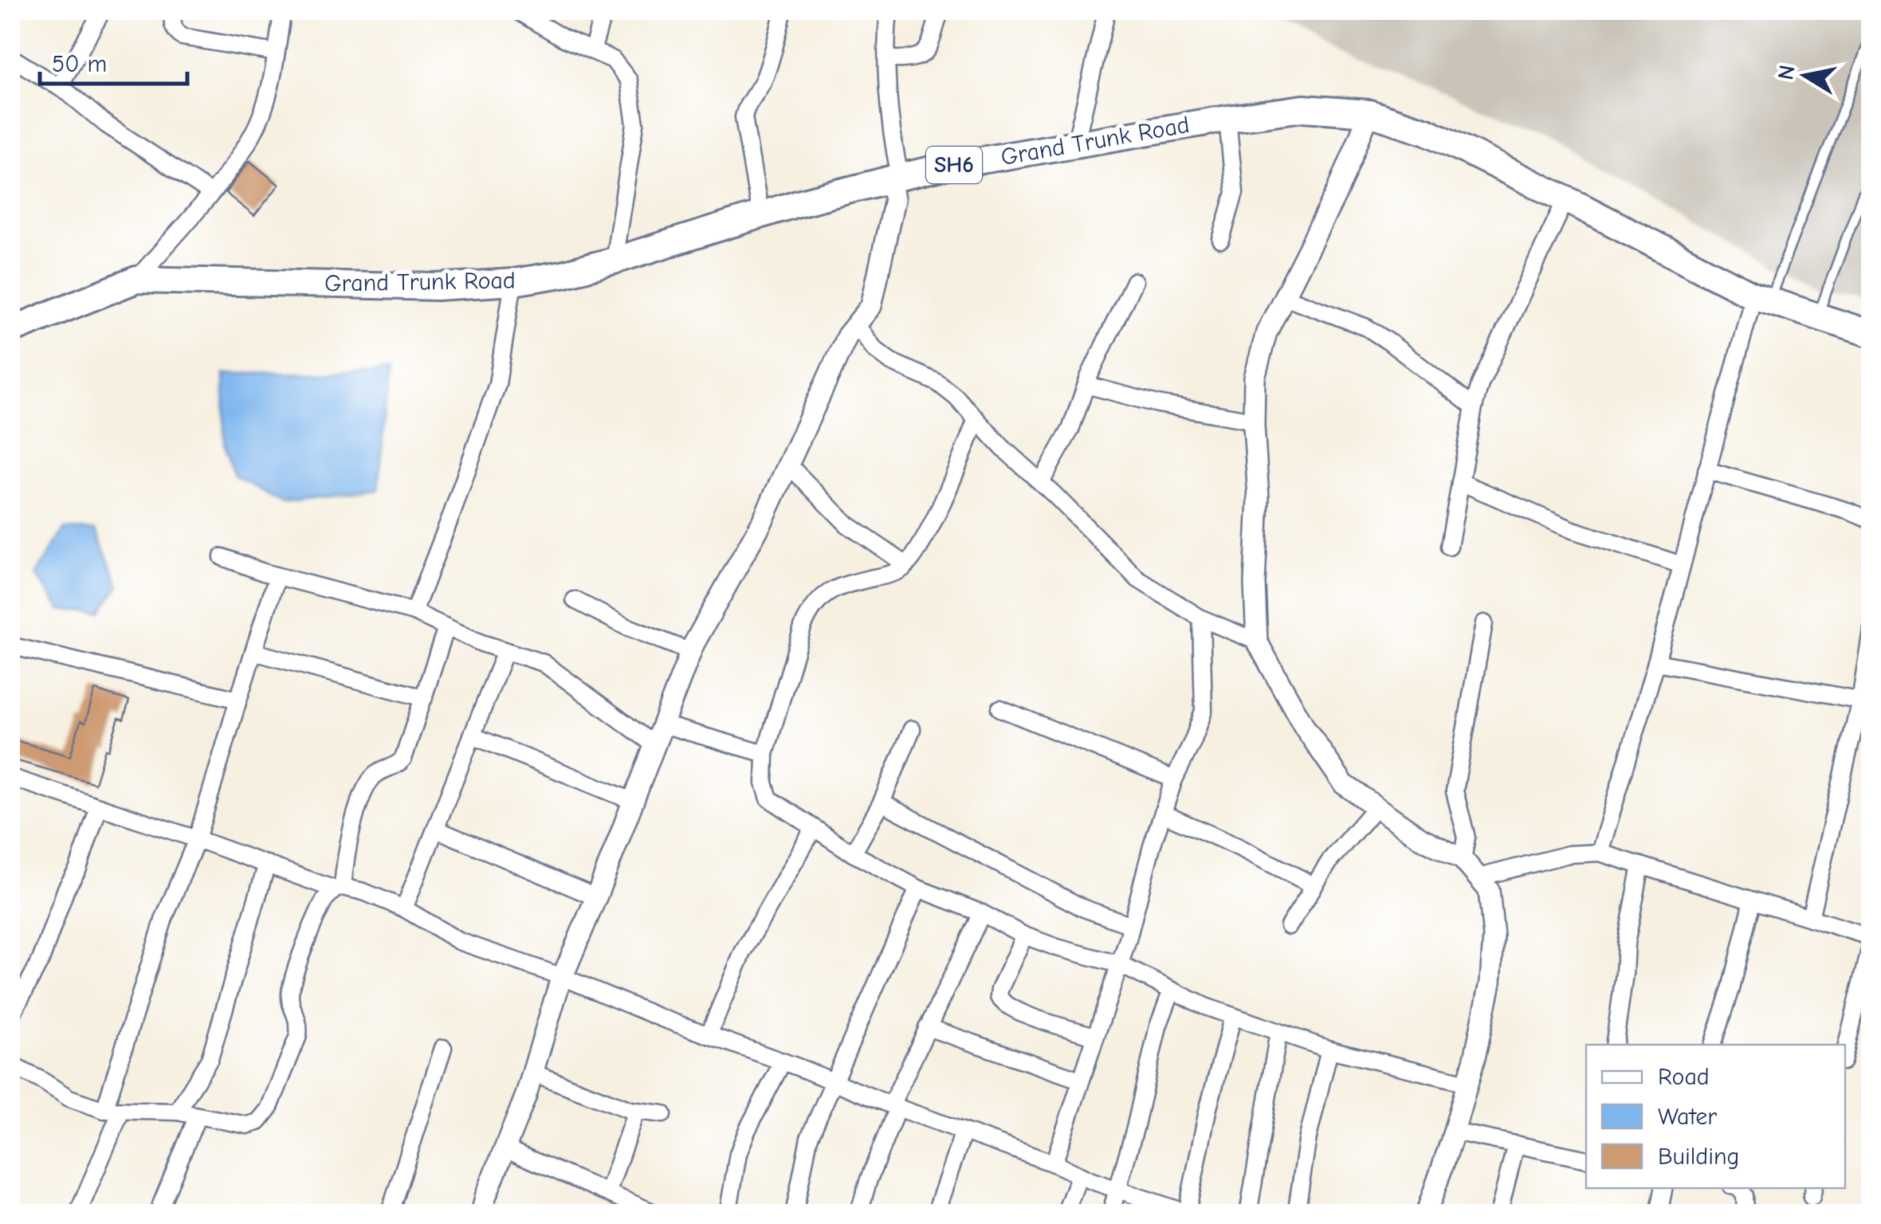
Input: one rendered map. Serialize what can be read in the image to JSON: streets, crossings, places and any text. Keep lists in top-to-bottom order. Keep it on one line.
{"streets":{"main road":["Grand Trunk Road","SH6"]},"legend":["Road","Water","Building"],"scale_bar":"50 m","north":"left"}
